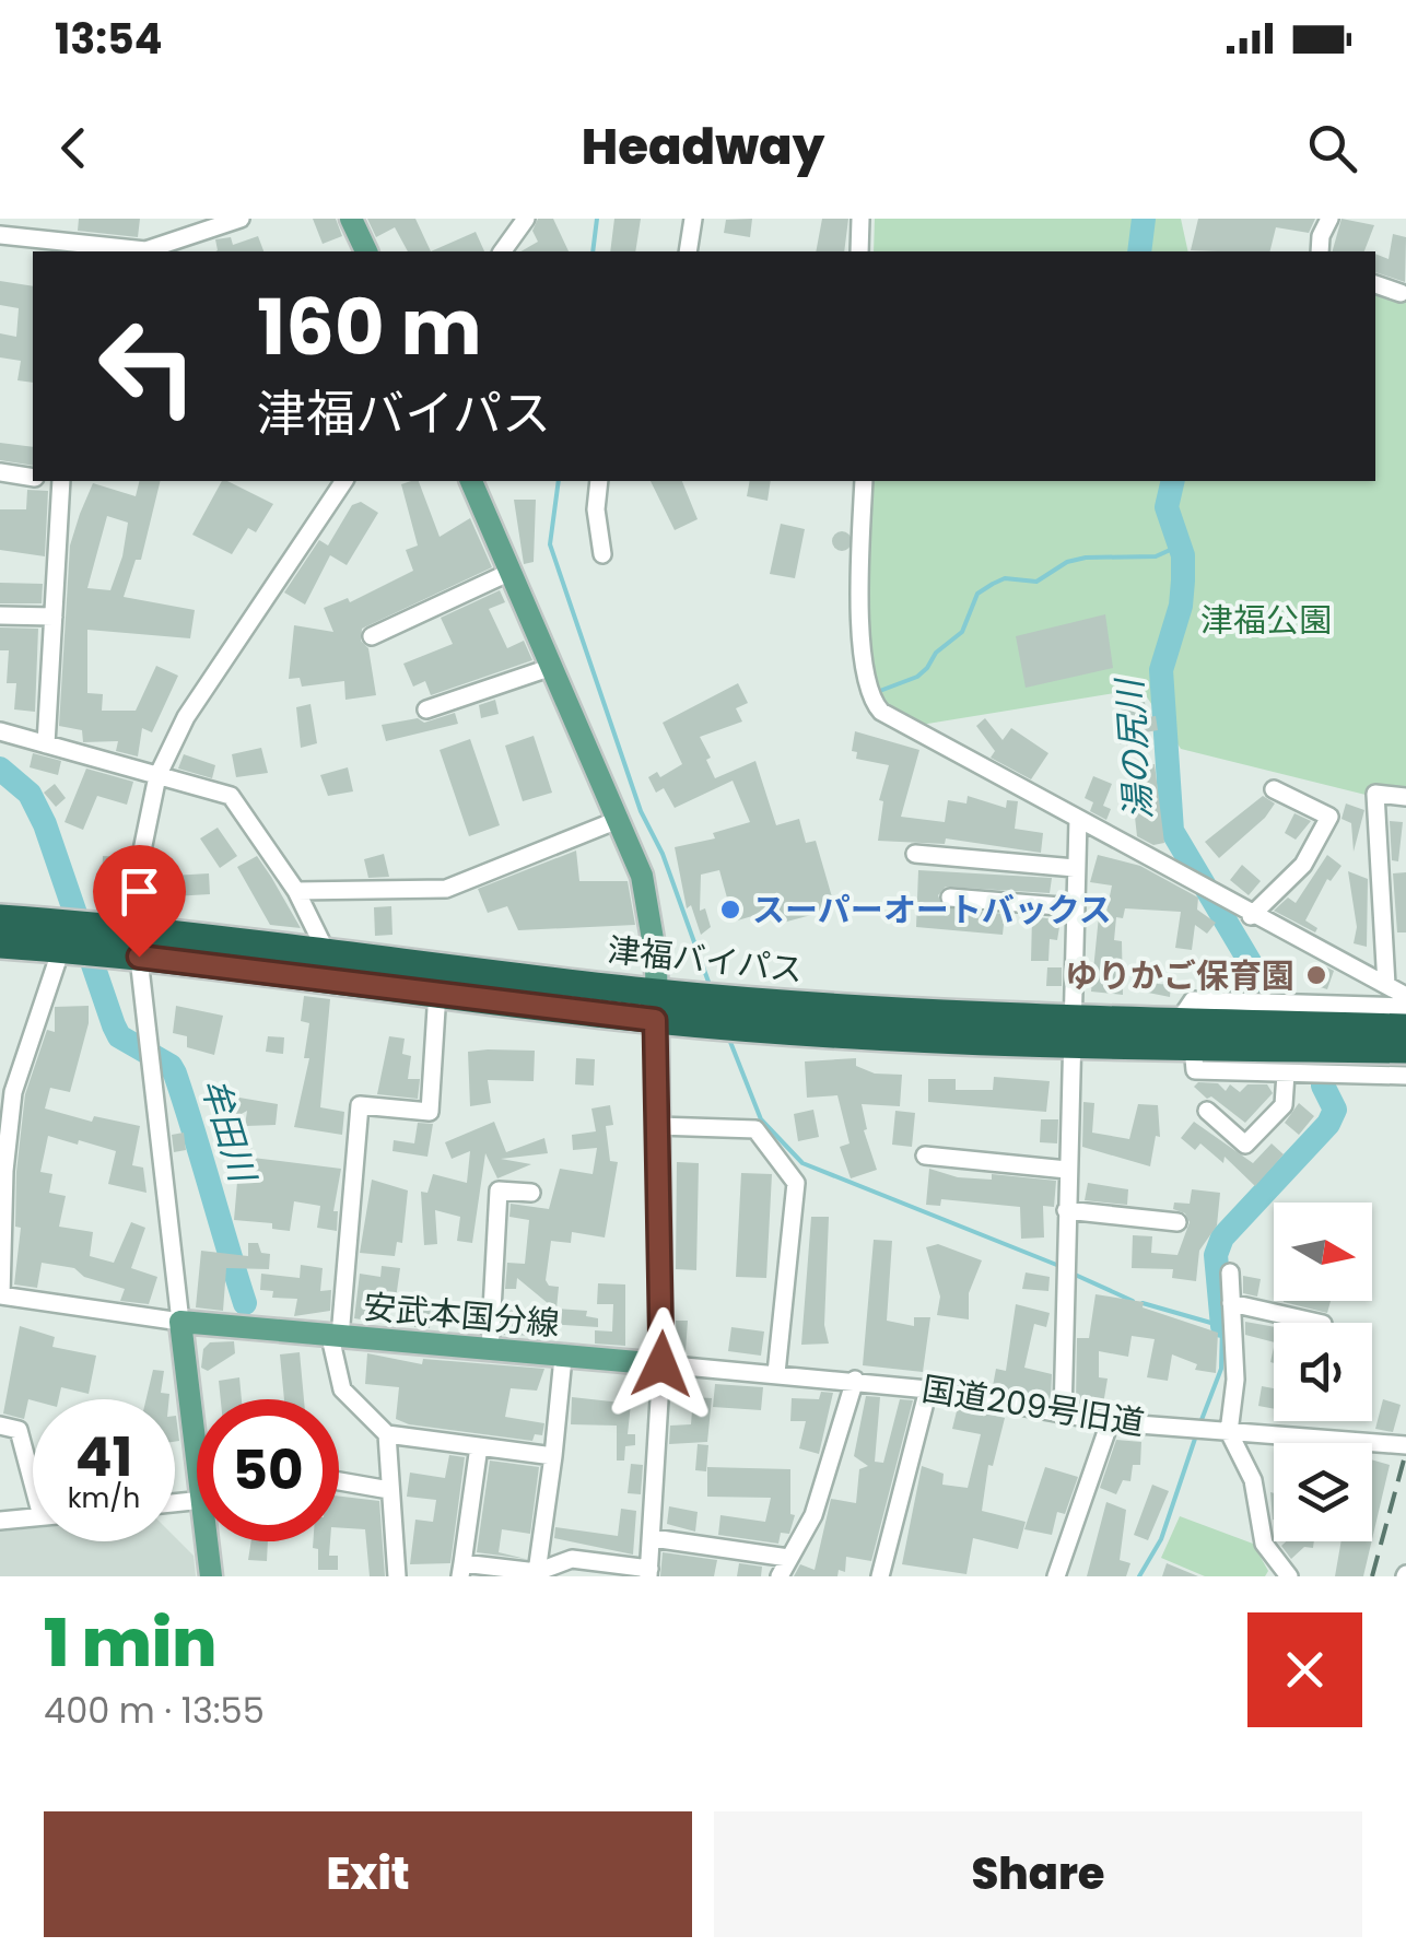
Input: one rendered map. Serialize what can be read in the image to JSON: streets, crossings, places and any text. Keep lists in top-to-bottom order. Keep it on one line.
{"streets":{"highway":["津福バイパス"],"main road":["安武本国分線"],"street":["国道209号旧道"]},"crossings":[["安武本国分線","国道209号旧道"]],"water":["湯の尻川","牟田川"],"parks":["津福公園"],"places":["スーパーオートバックス","ゆりかご保育園"],"north":"right","page":{"status":"13:54","header":"Headway","turn":["160 m","津福バイパス"],"speed":"41 km/h","limit":"50","heading":["1 min","400 m · 13:55"],"buttons":["Exit","Share"]}}
